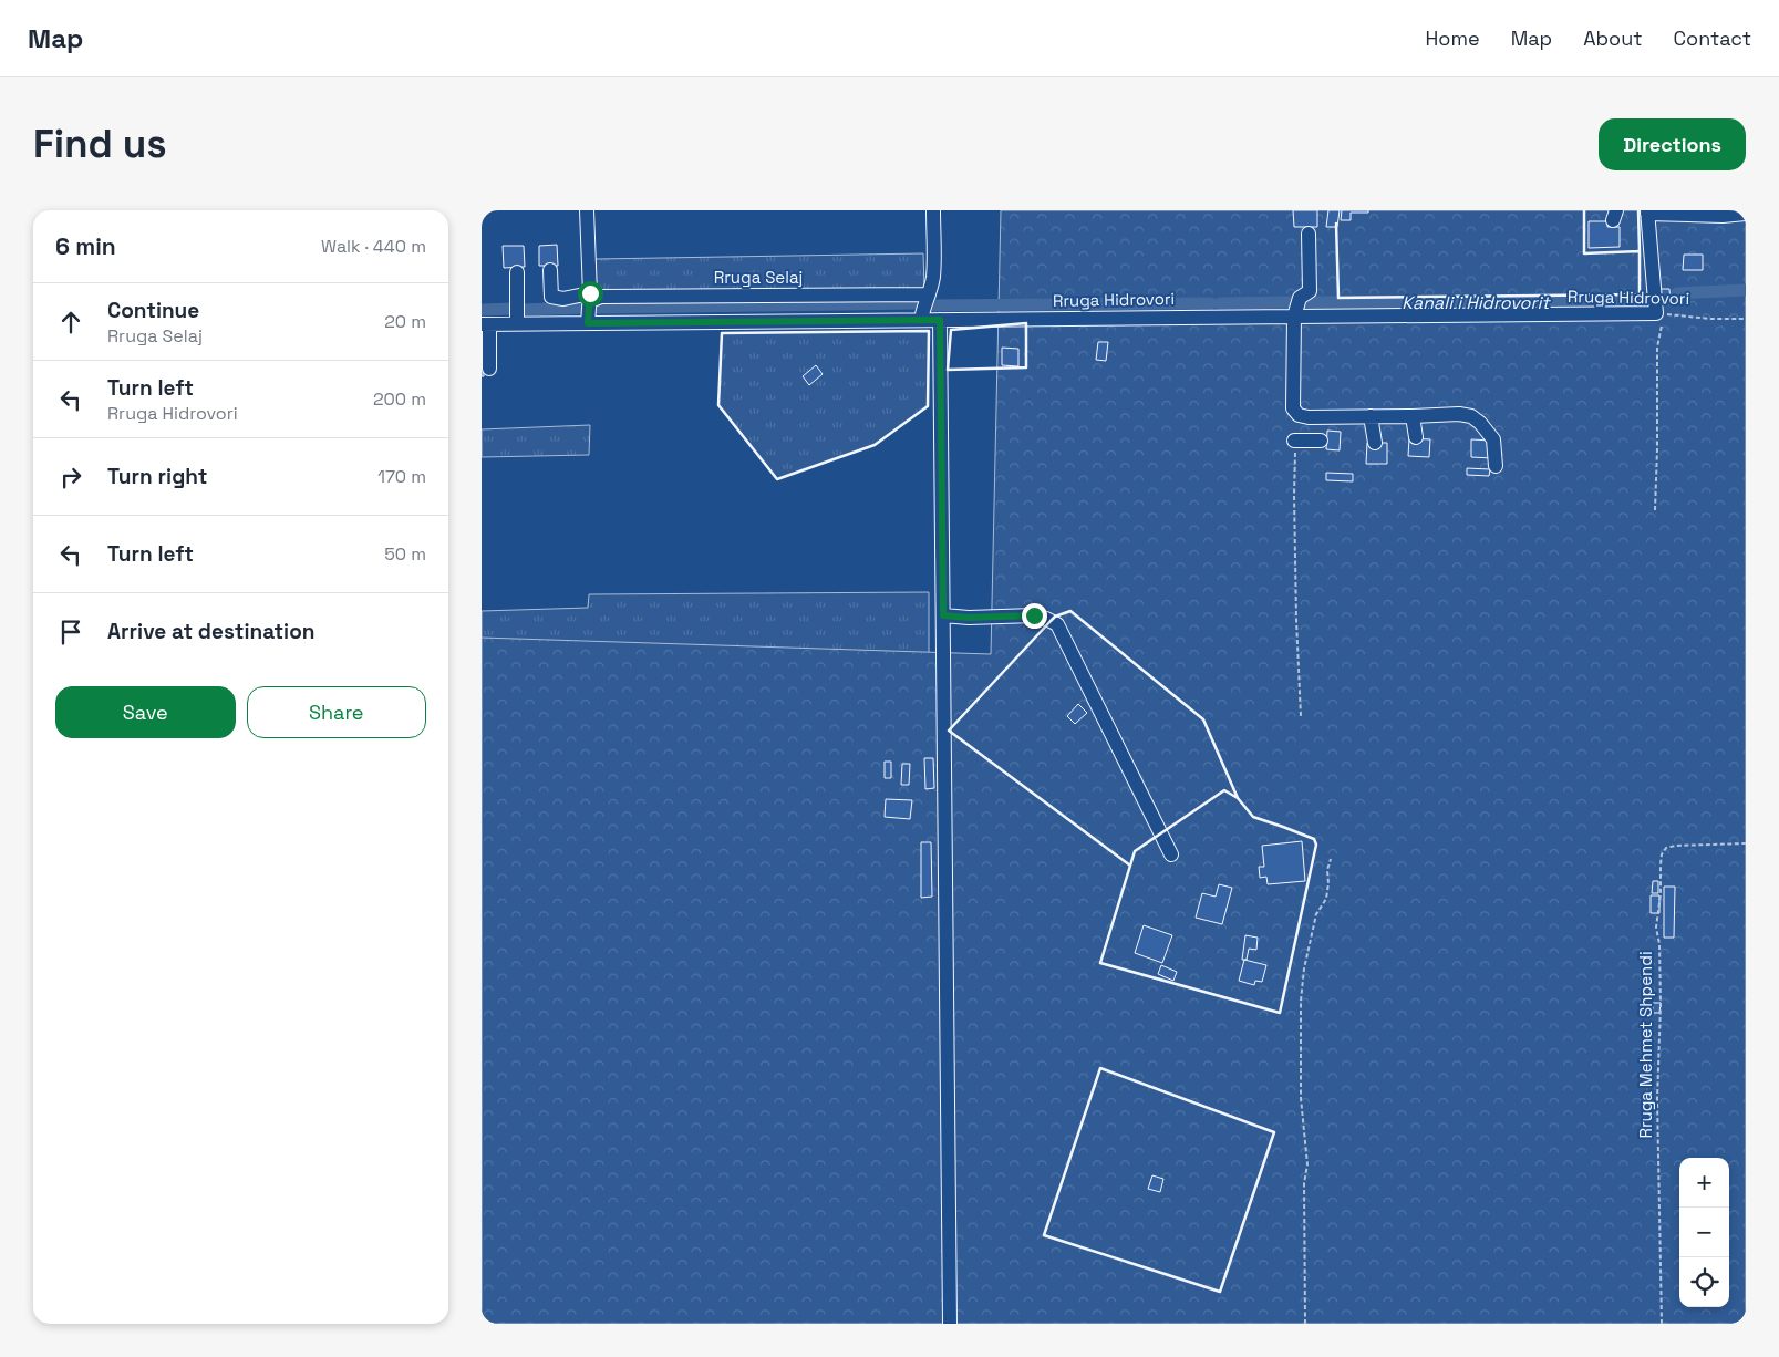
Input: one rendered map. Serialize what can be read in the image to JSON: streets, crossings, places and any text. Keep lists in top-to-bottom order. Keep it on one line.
{"streets":{"street":["Rruga Selaj","Rruga Hidrovori"],"path":["Rruga Mehmet Shpendi"]},"water":["Kanali i Hidrovorit"],"page":{"header":"Map","nav":["Home","Map","About","Contact"],"buttons":["Directions",["Save","Share"]],"title":"Find us","heading":["6 min","Walk · 440 m"],"list":[["Continue","Rruga Selaj","20 m"],["Turn left","Rruga Hidrovori","200 m"],["Turn right","170 m"],["Turn left","50 m"],"Arrive at destination"],"map_buttons":["+","−"]}}
